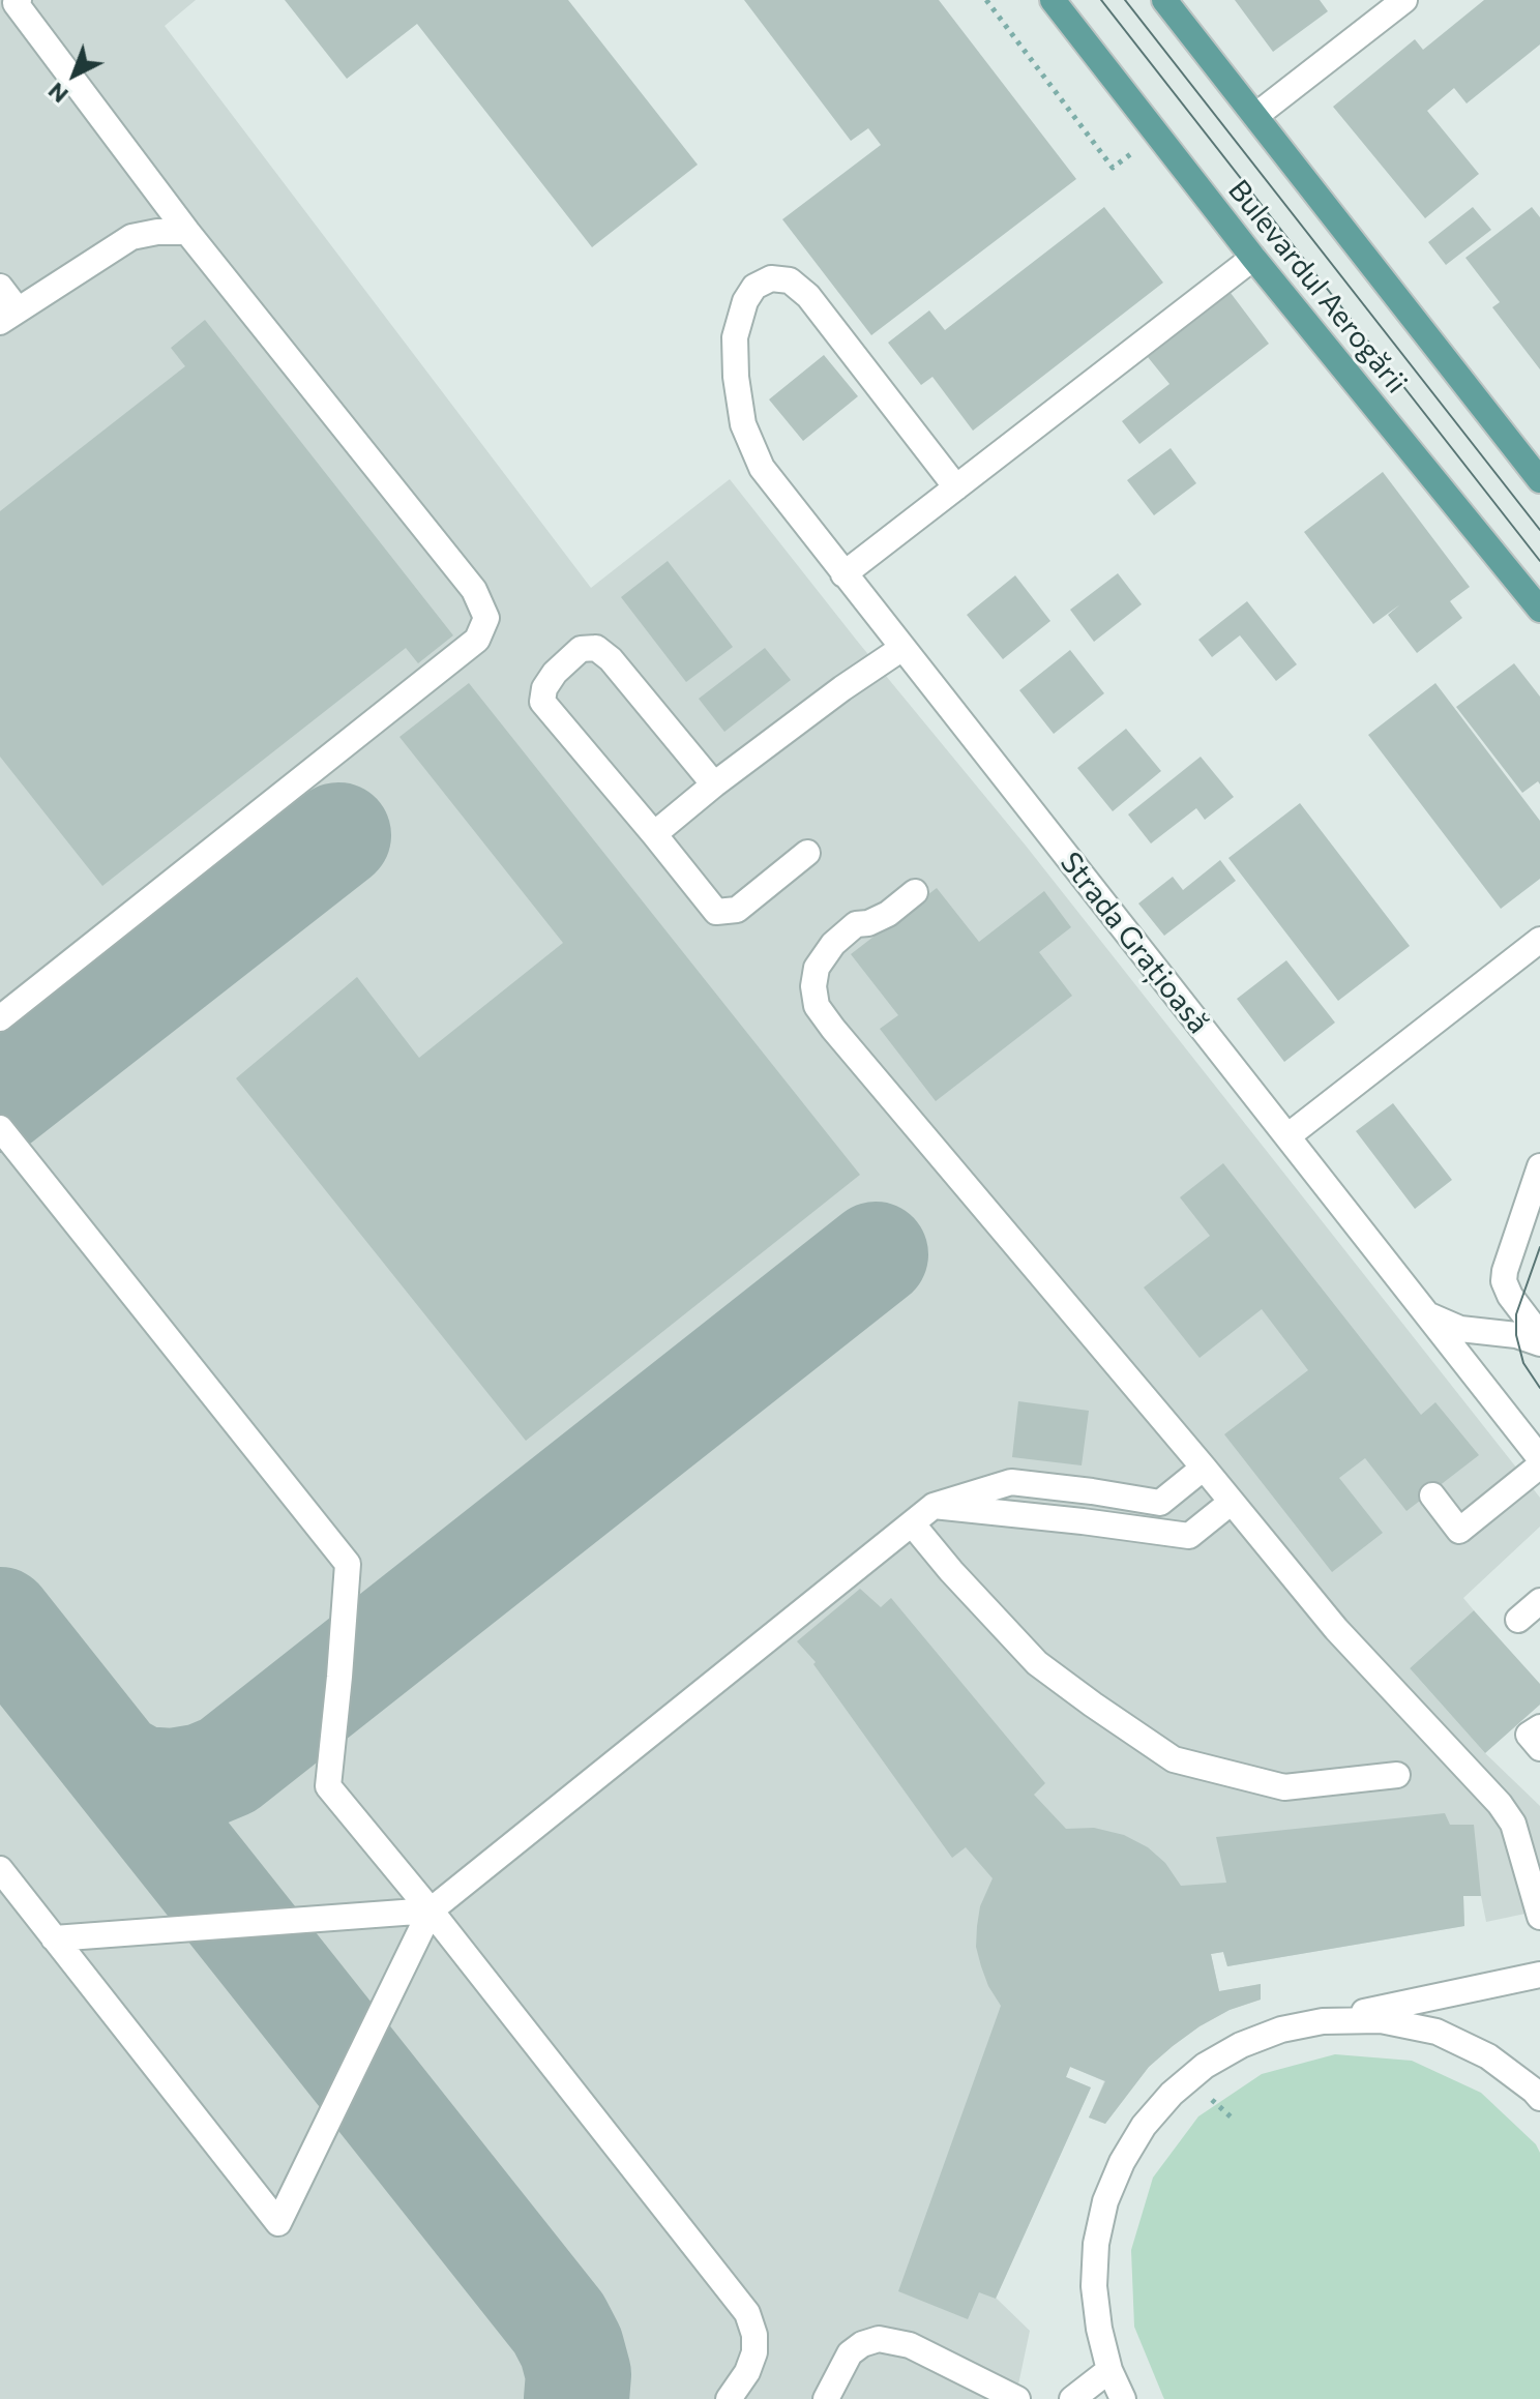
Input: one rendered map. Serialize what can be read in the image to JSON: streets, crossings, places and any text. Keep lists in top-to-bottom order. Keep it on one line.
{"streets":{"main road":["Bulevardul Aerogării"],"street":["Strada Grațioasă"]},"north":"bottom left"}
